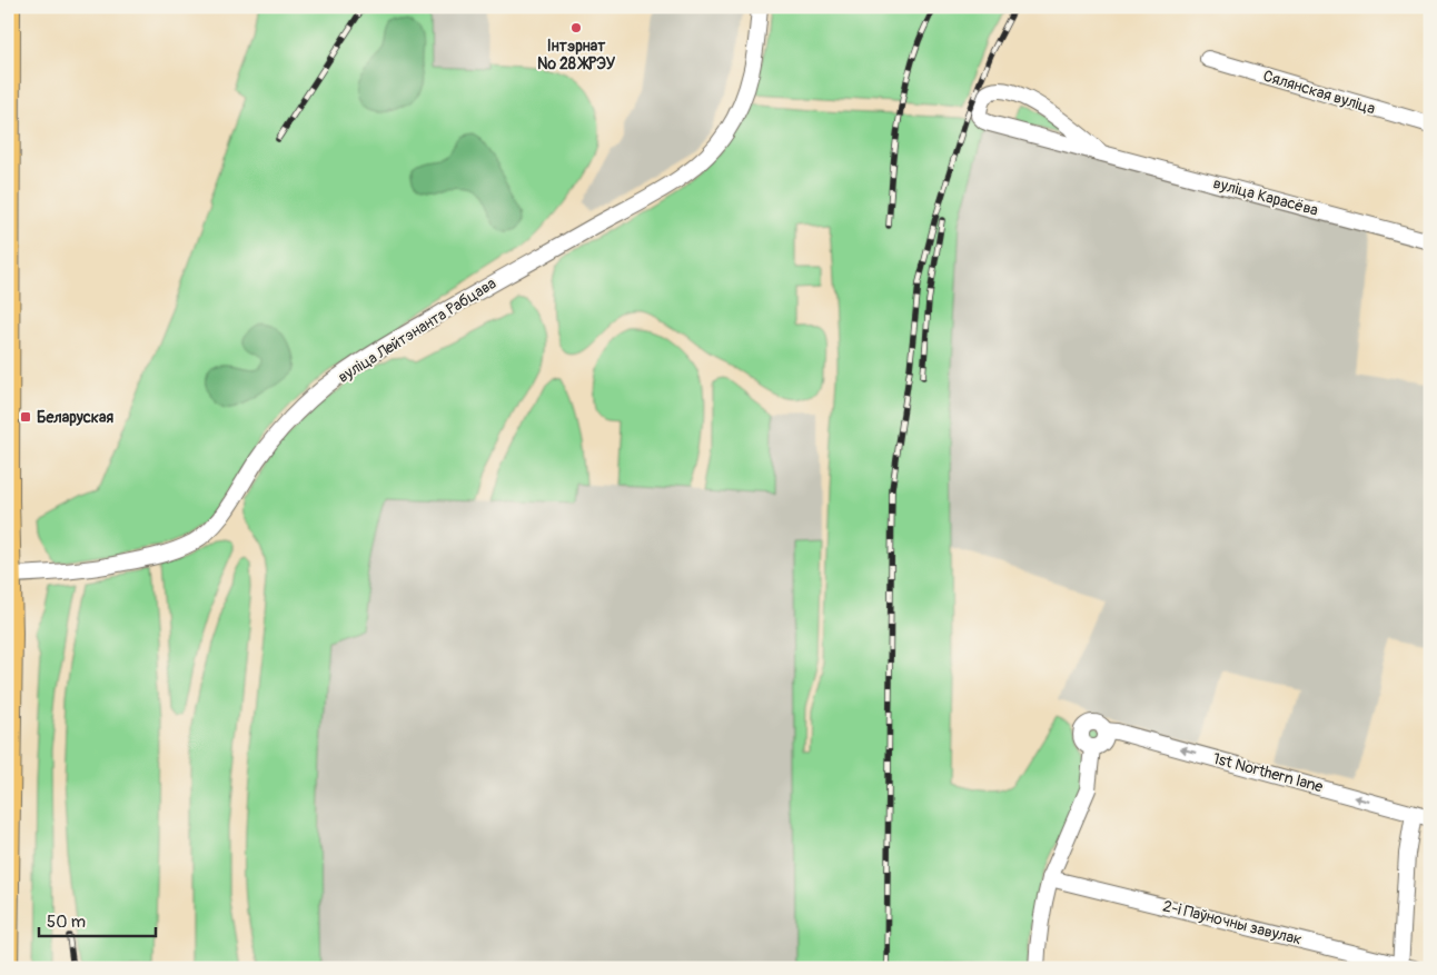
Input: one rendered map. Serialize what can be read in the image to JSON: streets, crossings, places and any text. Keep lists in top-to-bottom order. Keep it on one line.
{"streets":{"street":["Сялянская вуліца","вуліца Карасёва","вуліца Лейтэнанта Рабцава","1st Northern lane","2-і Паўночны завулак"]},"crossings":[["1st Northern lane","2-і Паўночны завулак"]],"places":{"other":["Інтэрнат № 28 ЖРЭУ"],"transit":["Беларуская"]},"scale_bar":"50 m"}
